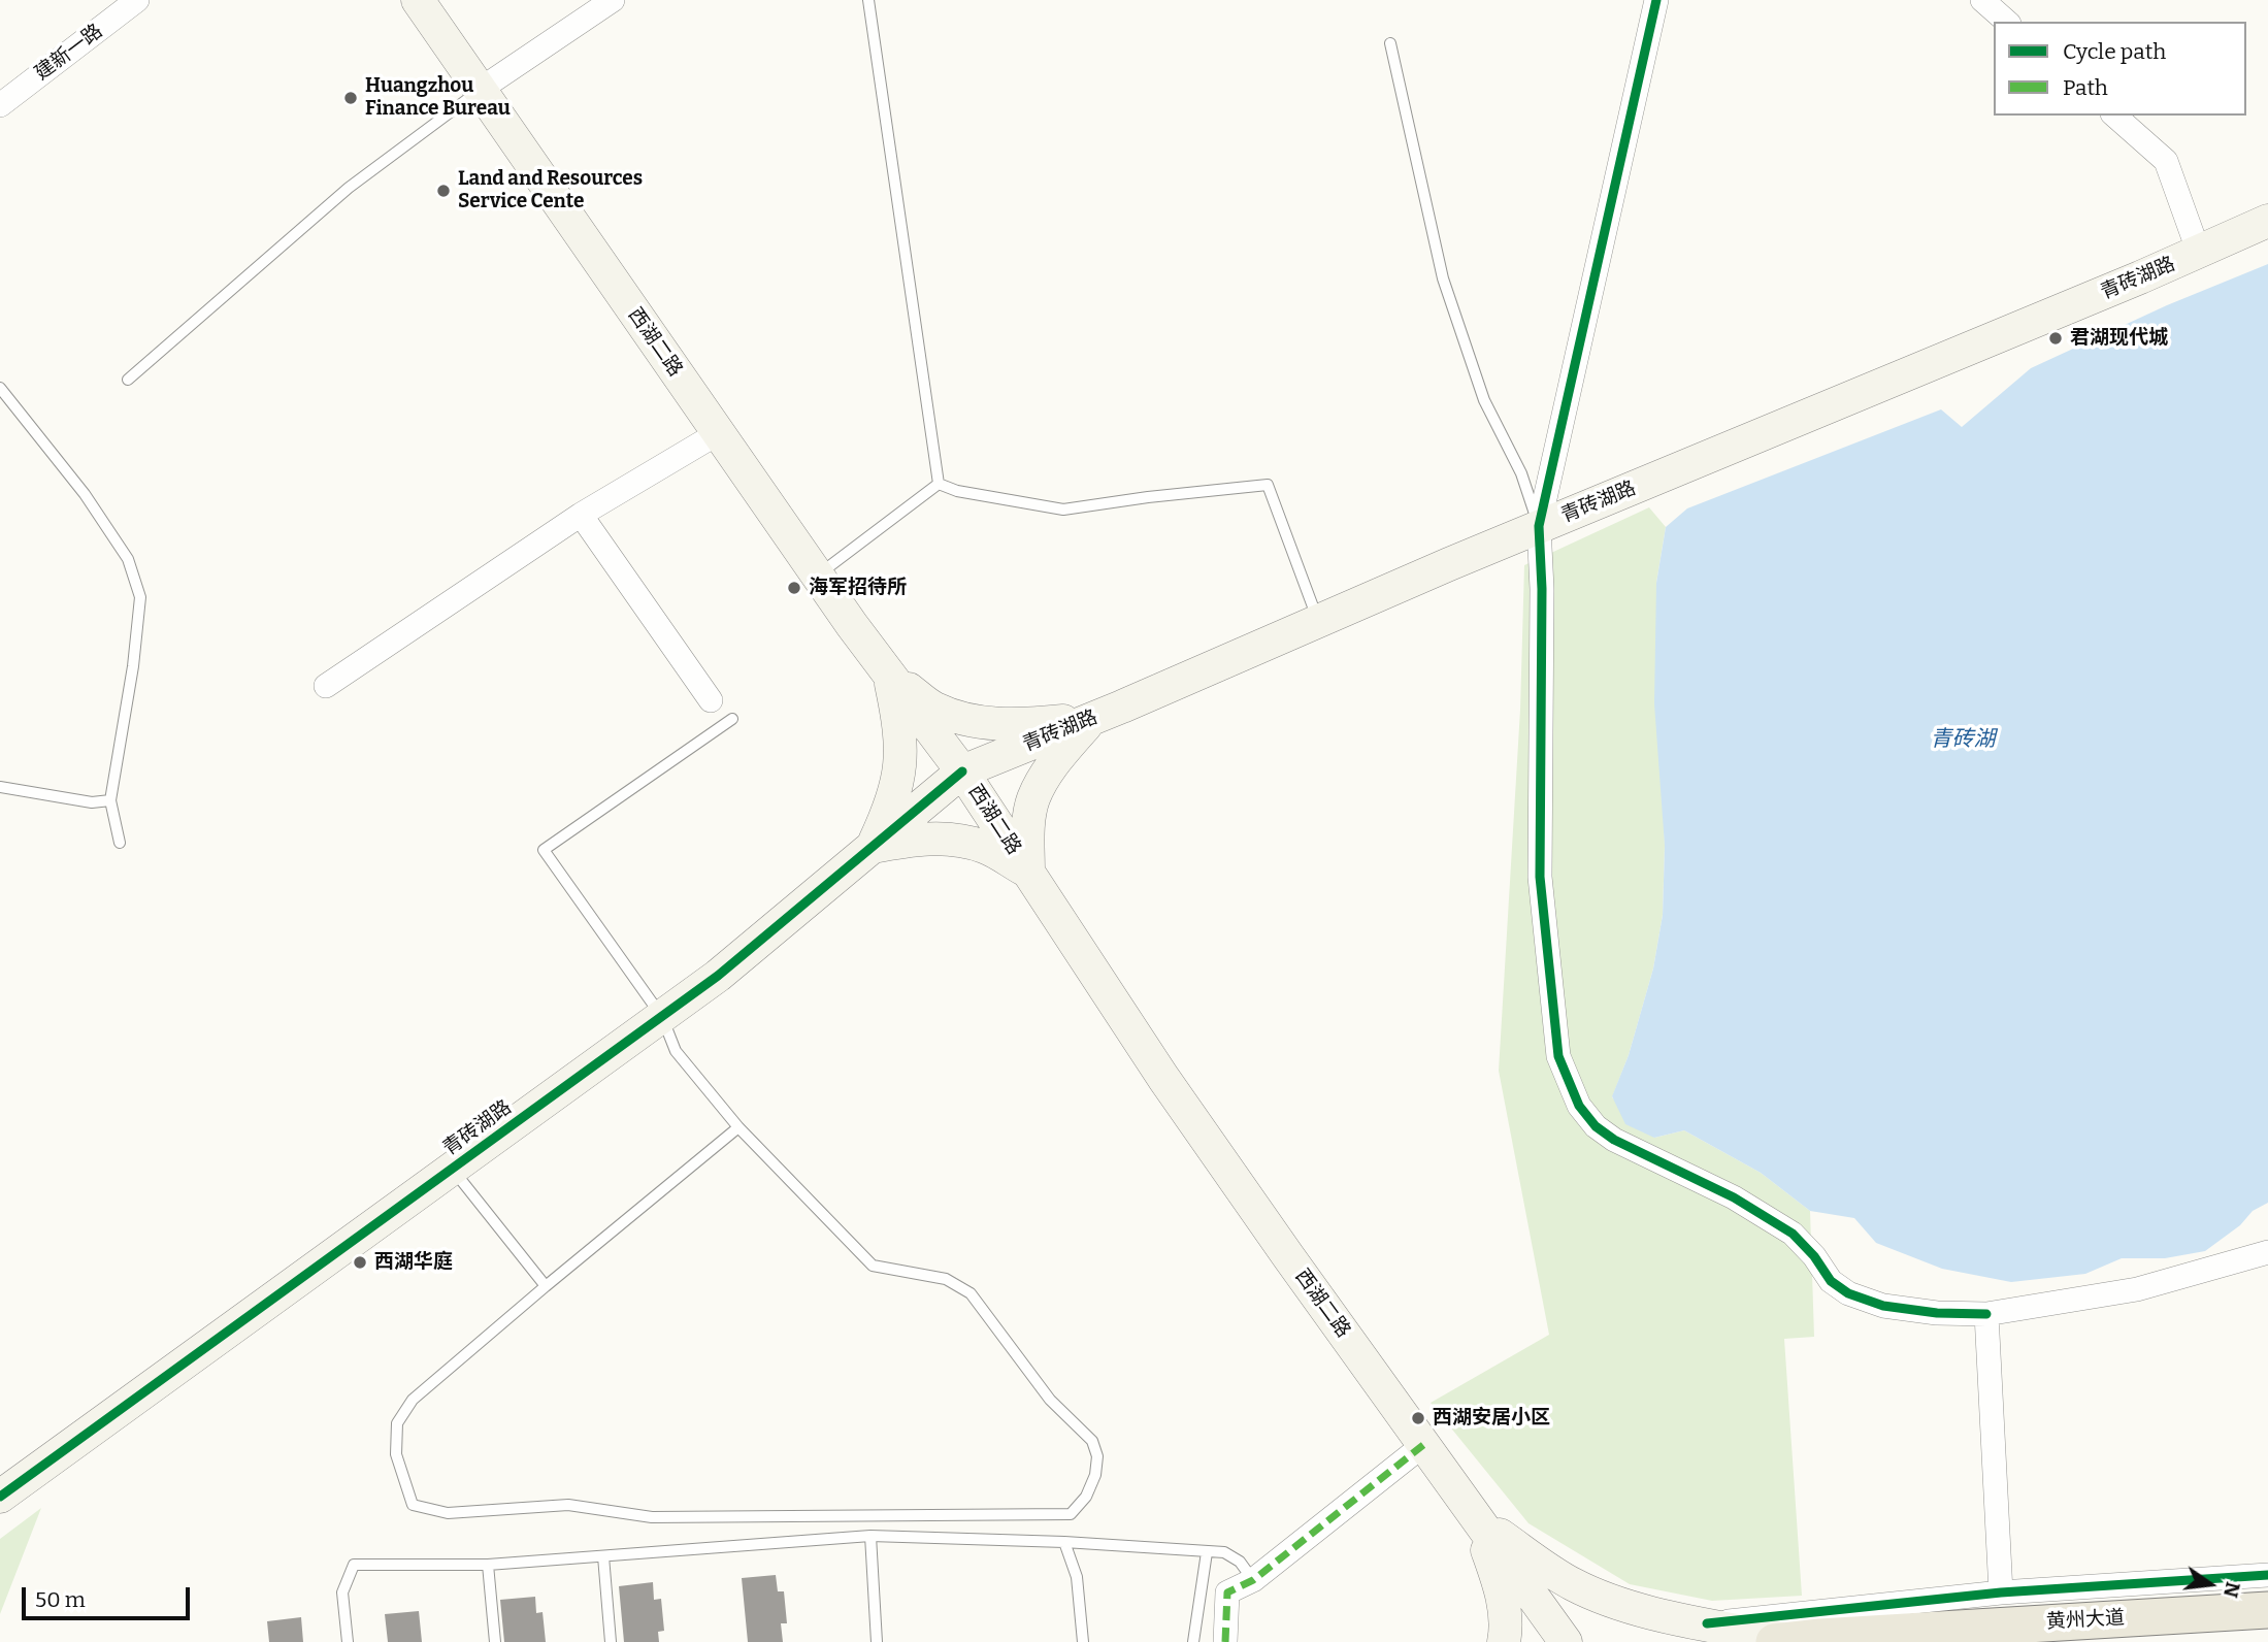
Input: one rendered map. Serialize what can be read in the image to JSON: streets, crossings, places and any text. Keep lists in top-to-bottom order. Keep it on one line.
{"streets":{"main road":["青砖湖路","西湖二路","黄州大道"],"street":["建新一路"]},"crossings":[["青砖湖路","西湖二路"]],"water":["青砖湖"],"places":["Huangzhou Finance Bureau","Land and Resources Service Cente","君湖现代城","海军招待所","西湖华庭","西湖安居小区"],"legend":["Cycle path","Path"],"scale_bar":"50 m","north":"right"}
